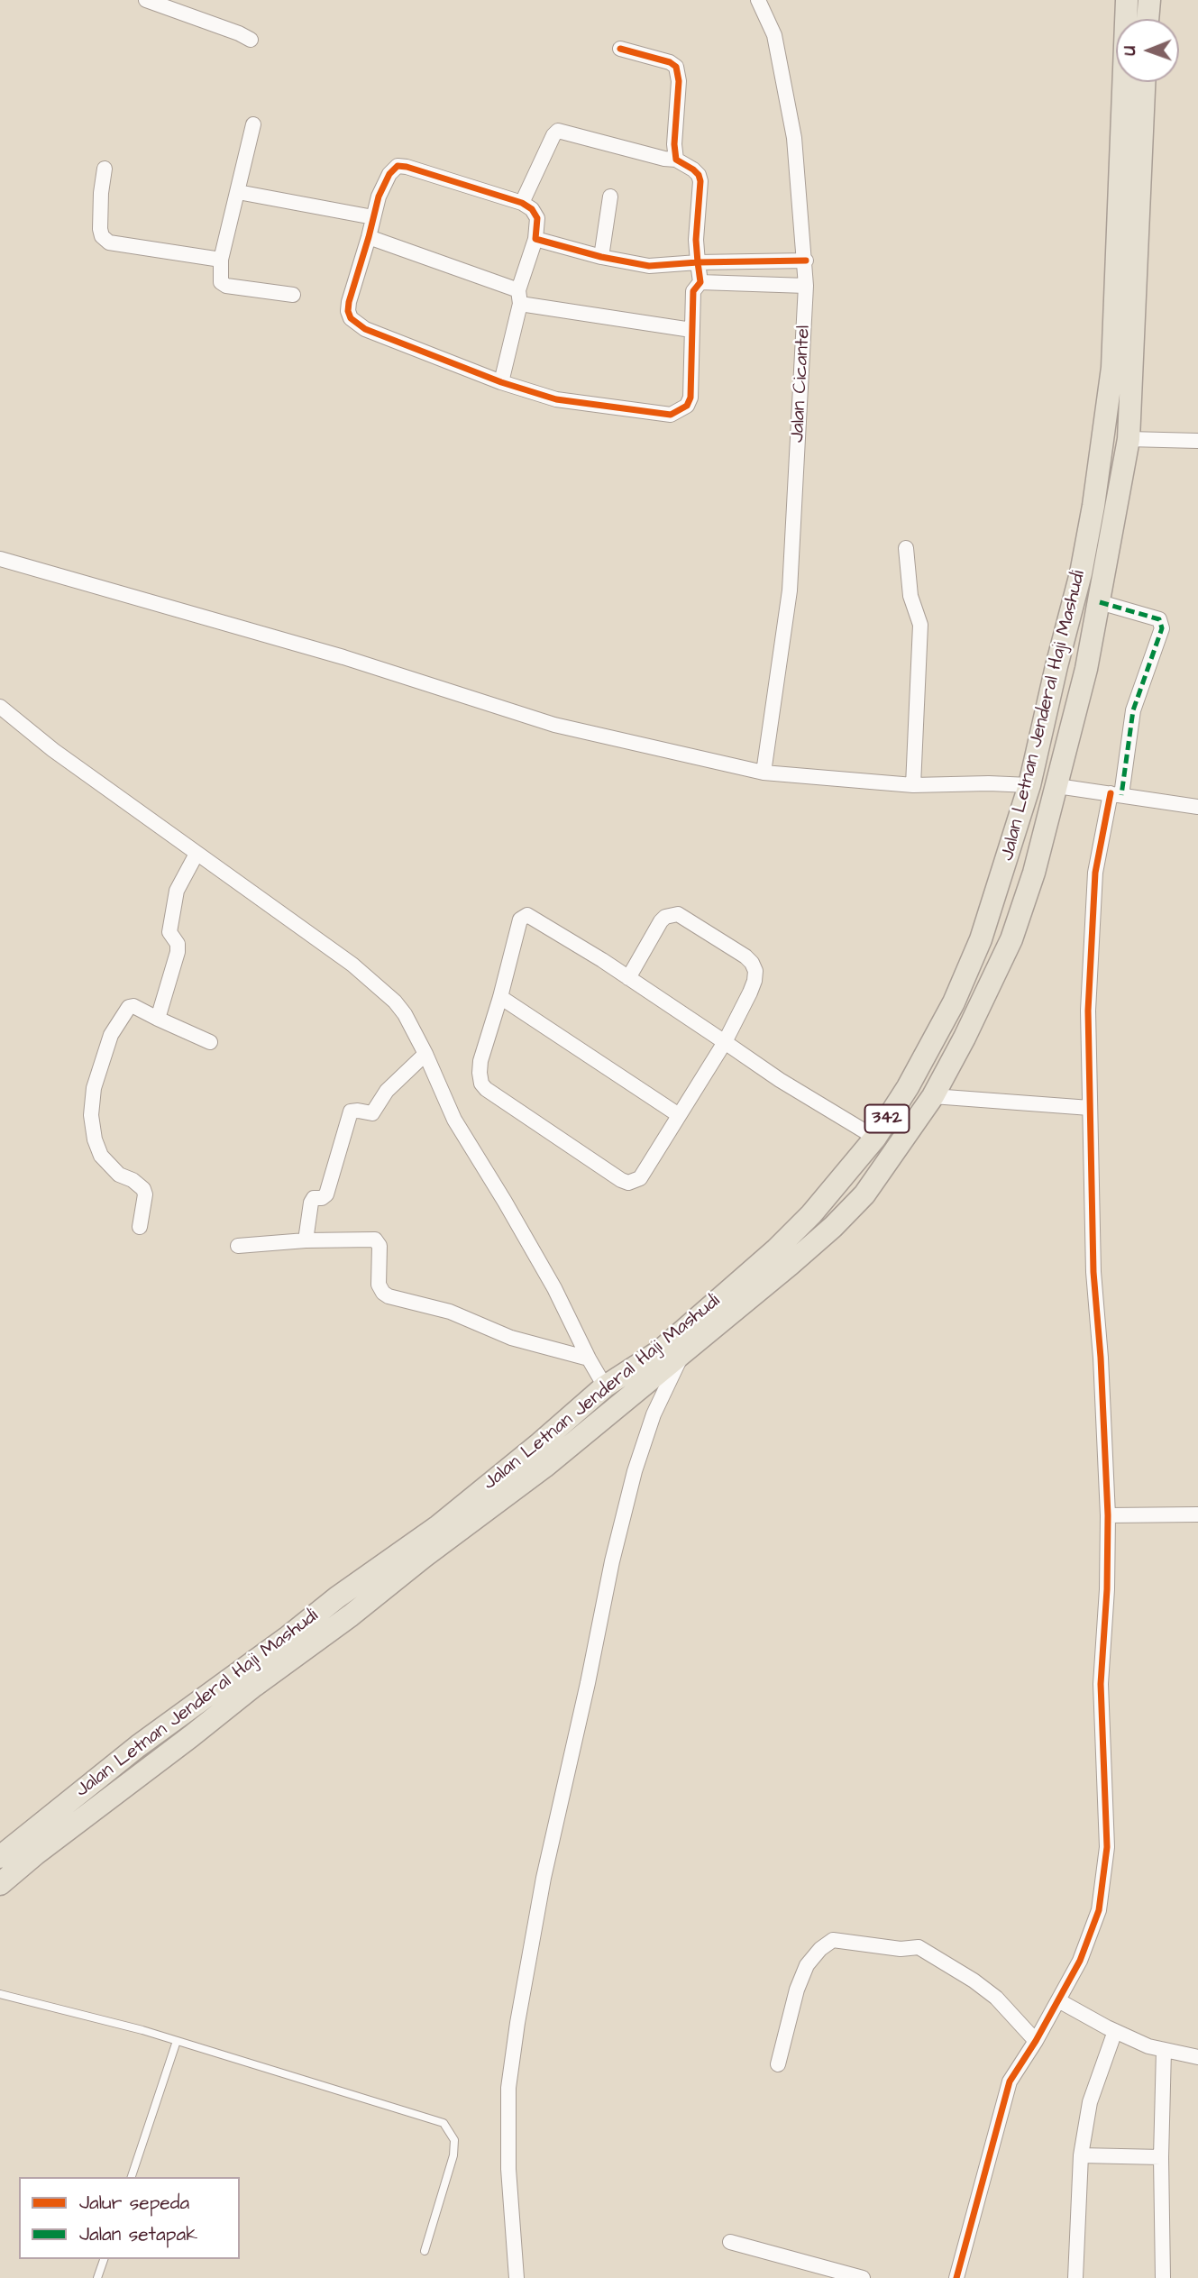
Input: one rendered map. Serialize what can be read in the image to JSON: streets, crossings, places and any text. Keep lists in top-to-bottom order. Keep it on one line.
{"streets":{"main road":["Jalan Letnan Jenderal Haji Mashudi","342"],"street":["Jalan Cicantel"]},"legend":["Jalur sepeda","Jalan setapak"],"north":"left"}
